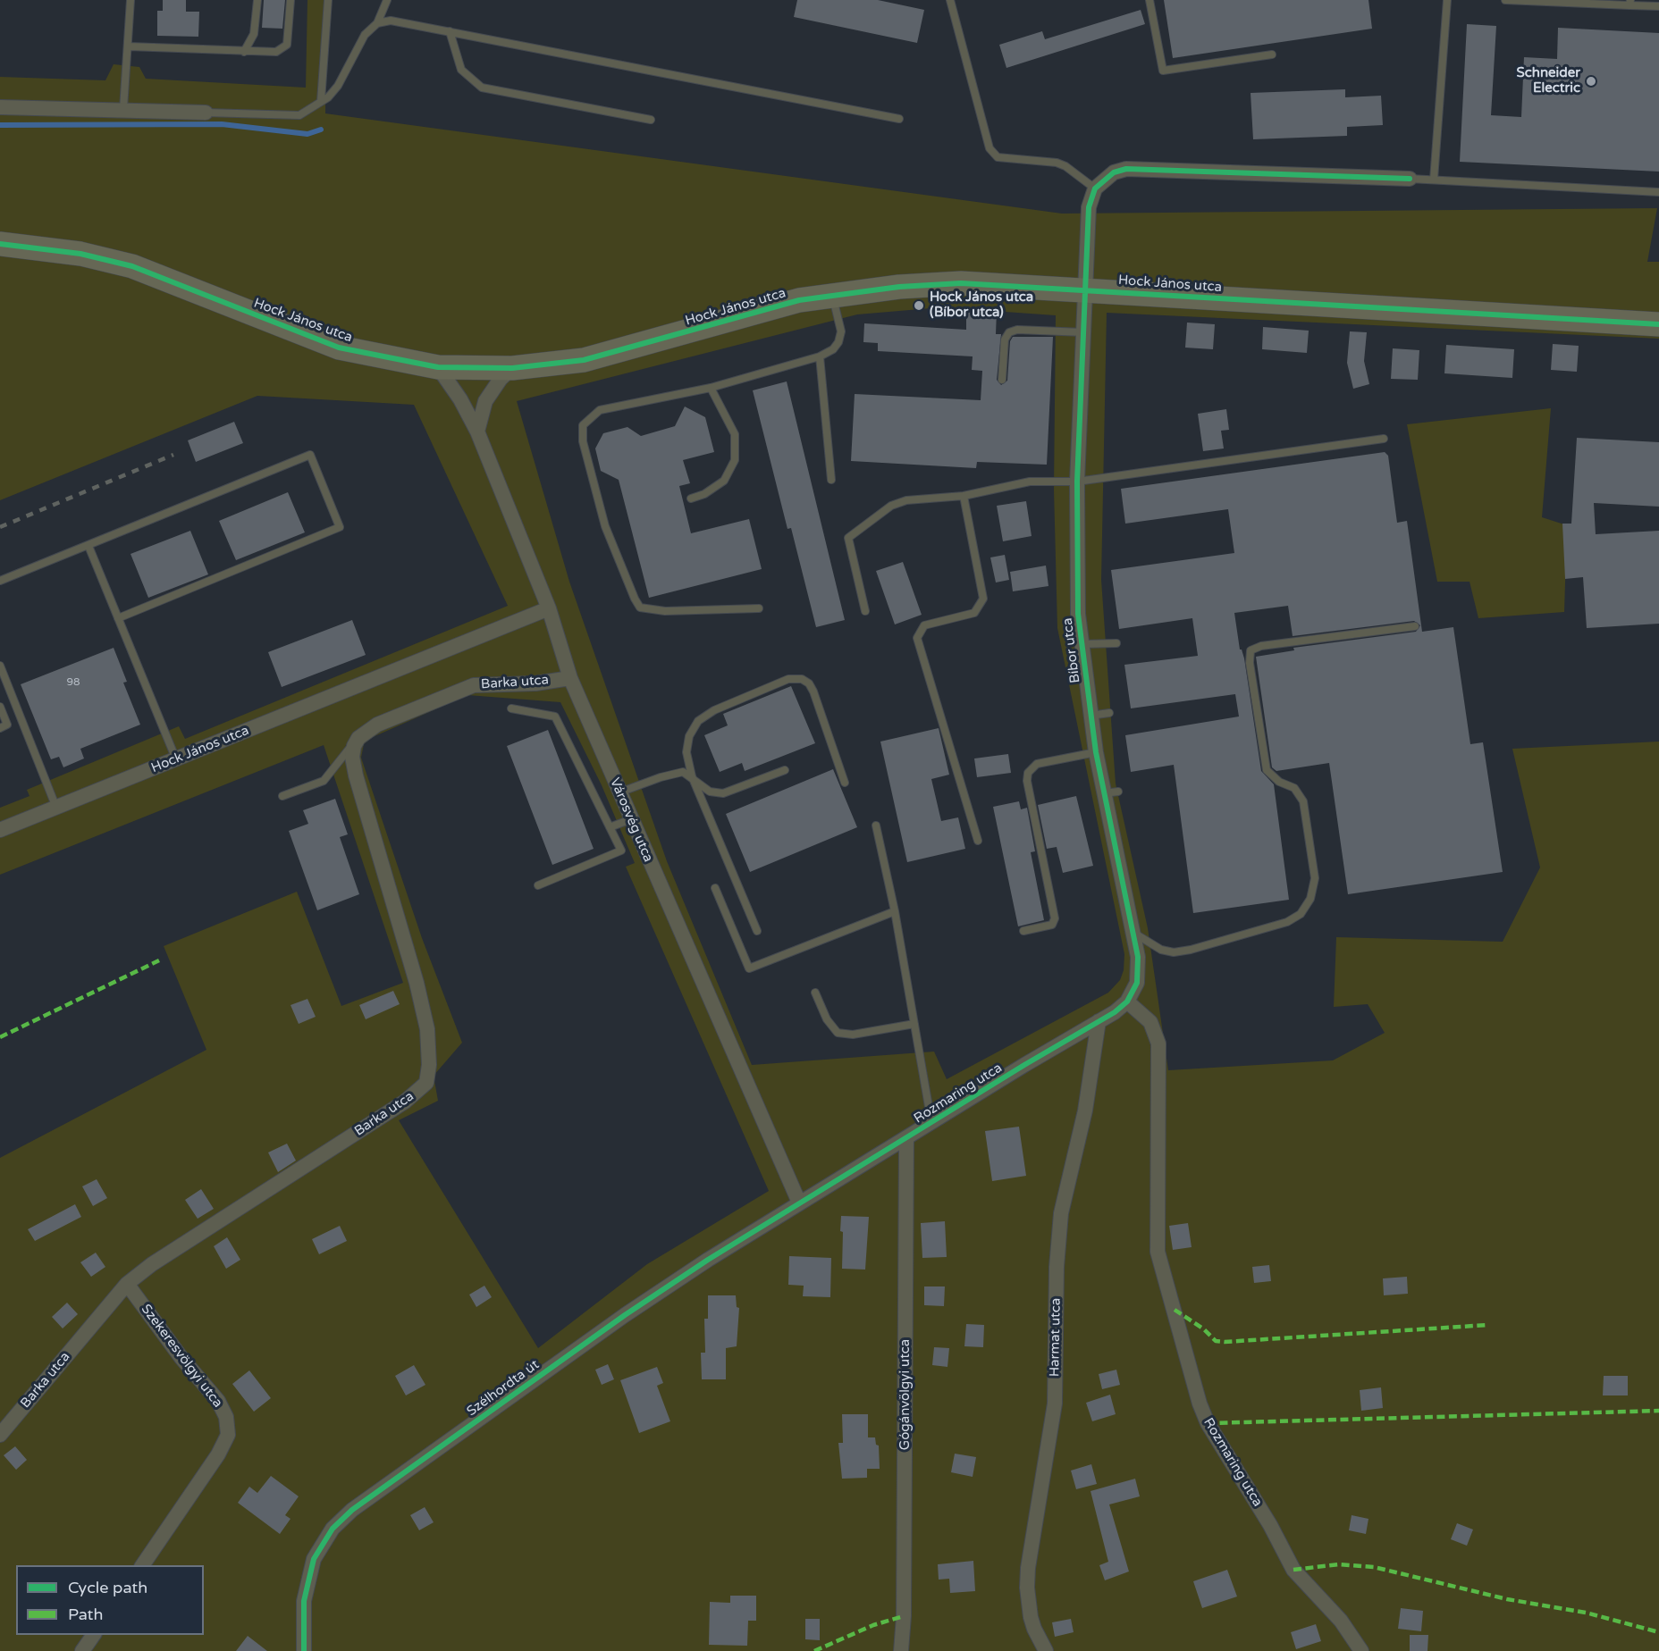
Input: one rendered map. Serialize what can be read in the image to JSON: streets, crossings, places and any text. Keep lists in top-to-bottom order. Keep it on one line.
{"streets":{"main road":["Hock János utca"],"street":["Bíbor utca","Barka utca","Városvég utca","Rozmaring utca","Harmat utca","Szekeresvölgyi utca","Szélhordta út","Gógánvölgyi utca"]},"crossings":[["Hock János utca","Bíbor utca"],["Hock János utca","Városvég utca"],["Bíbor utca","Rozmaring utca"],["Barka utca","Városvég utca"],["Barka utca","Szekeresvölgyi utca"],["Városvég utca","Rozmaring utca"],["Városvég utca","Szélhordta út"],["Rozmaring utca","Harmat utca"],["Rozmaring utca","Szélhordta út"],["Rozmaring utca","Gógánvölgyi utca"]],"places":["Schneider Electric","Hock János utca (Bíbor utca)"],"house_numbers":["98"],"legend":["Cycle path","Path"]}
